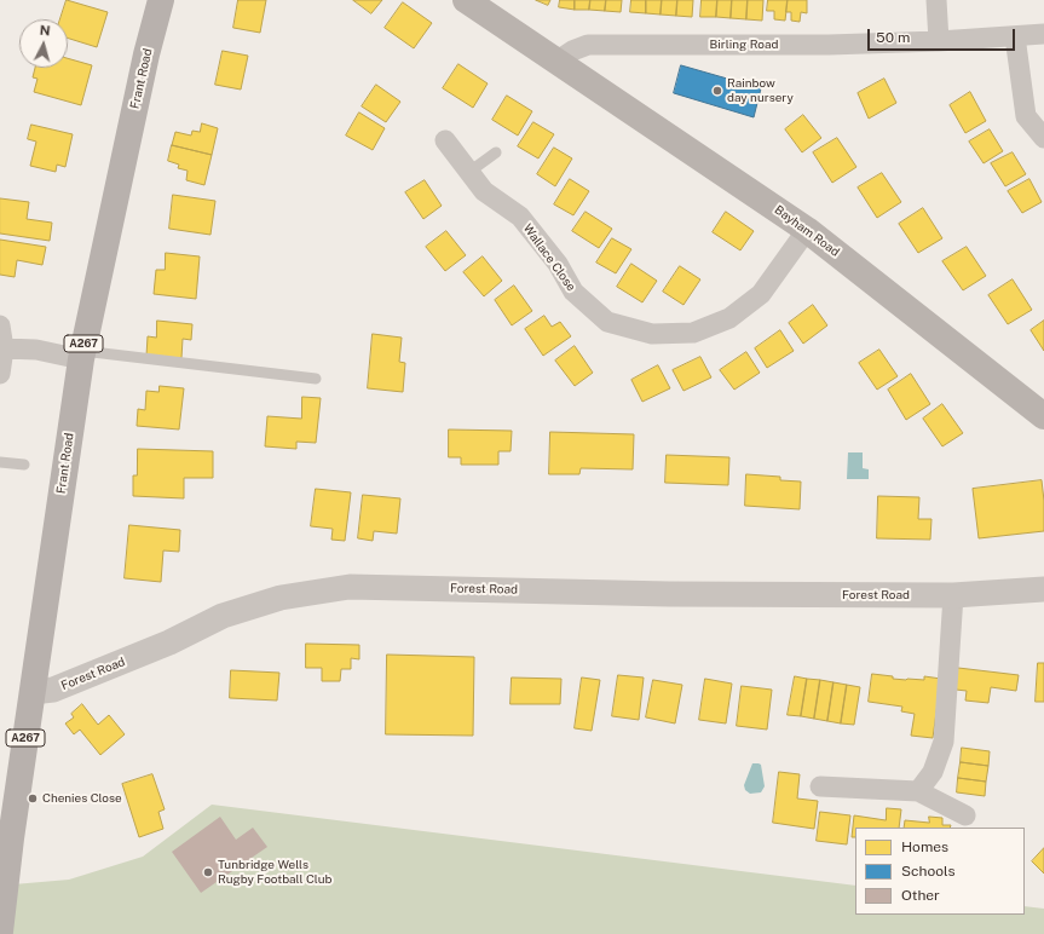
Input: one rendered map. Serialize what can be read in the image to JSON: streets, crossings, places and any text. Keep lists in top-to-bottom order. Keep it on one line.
{"streets":{"main road":["Frant Road","Bayham Road","A267"],"street":["Birling Road","Wallace Close","Forest Road"]},"crossings":[["Birling Road","Bayham Road"],["Frant Road","Forest Road"],["Bayham Road","Wallace Close"]],"places":["Rainbow day nursery","Chenies Close","Tunbridge Wells Rugby Football Club"],"legend":["Homes","Schools","Other"],"scale_bar":"50 m","north":"top"}
